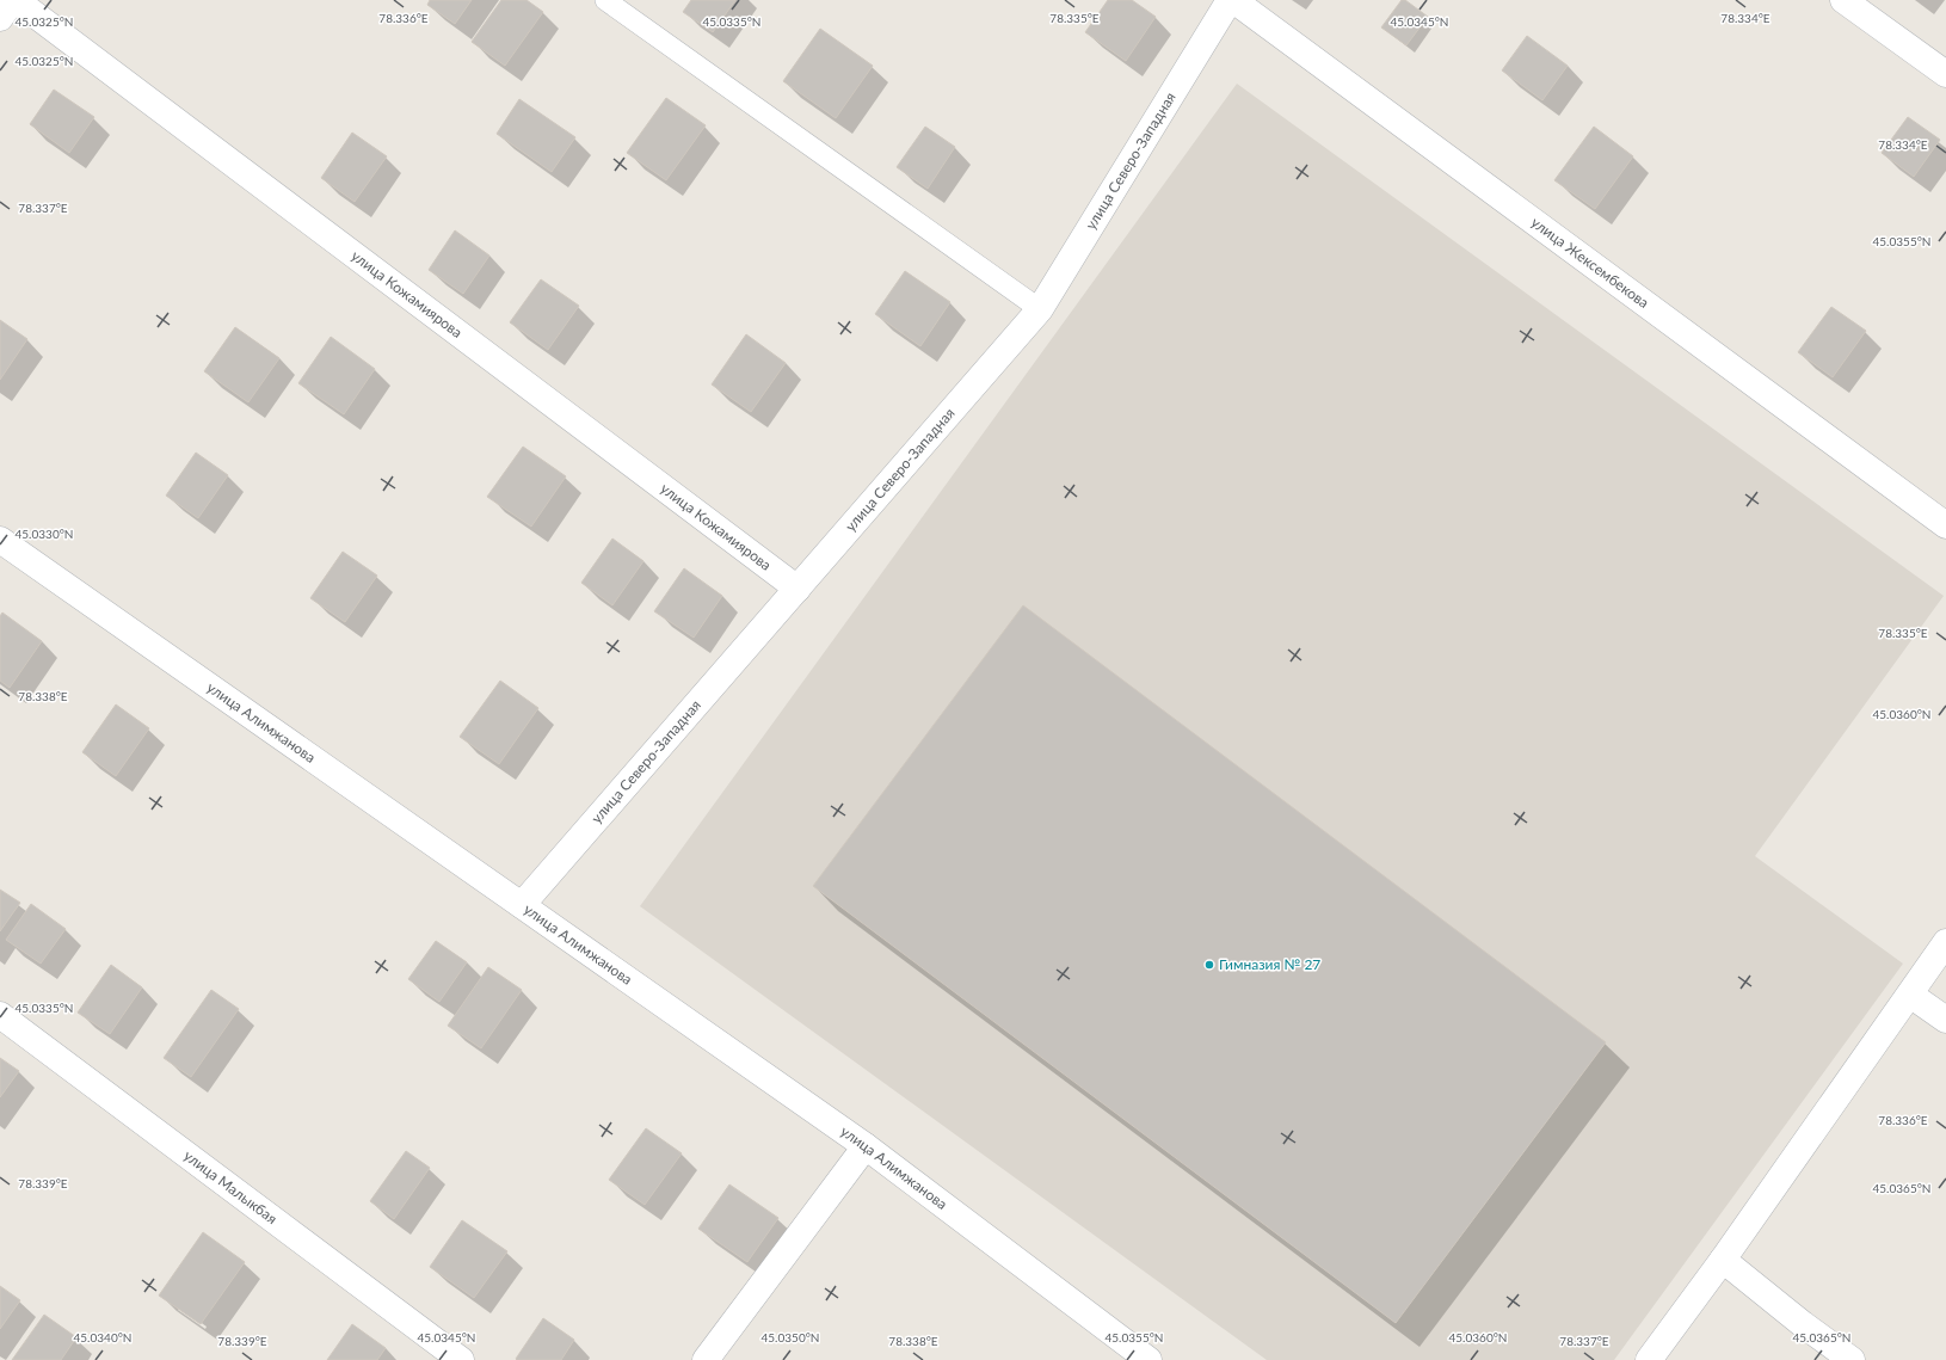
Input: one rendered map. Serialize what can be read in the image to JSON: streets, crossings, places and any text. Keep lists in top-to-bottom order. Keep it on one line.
{"streets":{"street":["улица Северо-Западная","улица Жексембекова","улица Кожамиярова","улица Алимжанова","улица Малыкбая"]},"crossings":[["улица Северо-Западная","улица Жексембекова"],["улица Северо-Западная","улица Кожамиярова"],["улица Северо-Западная","улица Алимжанова"]],"places":["Гимназия № 27"],"coordinates":["78.334°E","78.336°E","78.335°E","45.0335°N","45.0345°N","45.0325°N","78.337°E","45.0355°N","45.0330°N","78.338°E","45.0360°N","78.339°E","45.0365°N","45.0340°N","45.0350°N"]}
